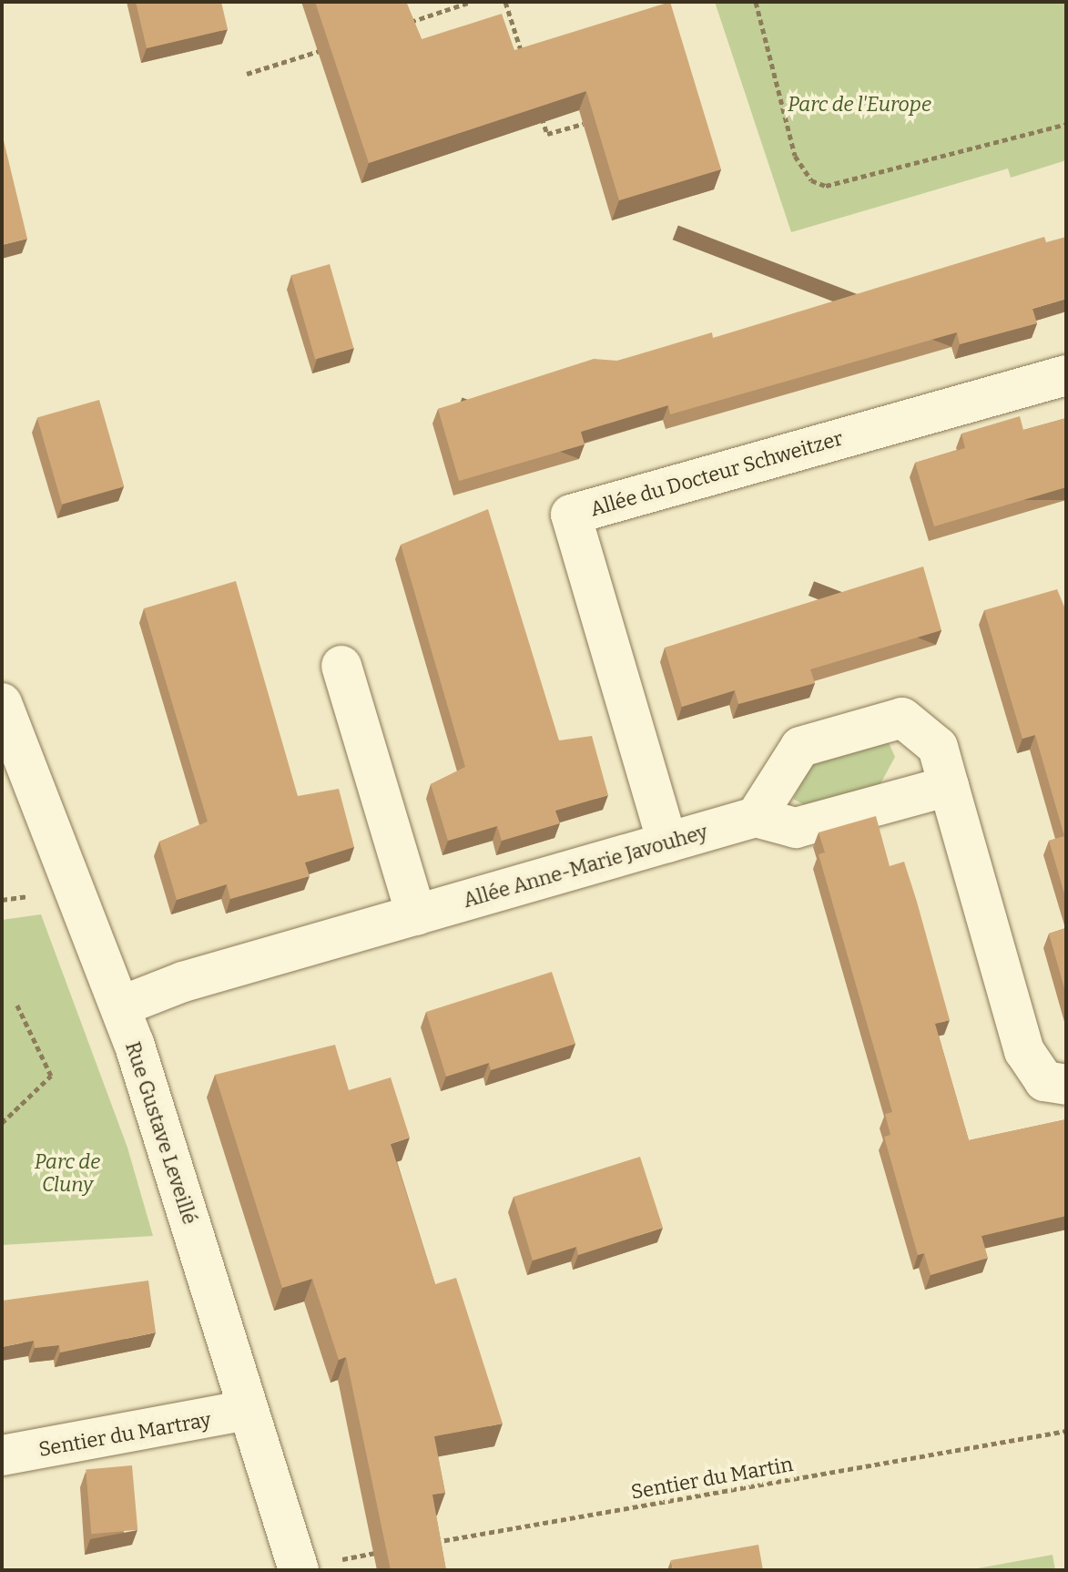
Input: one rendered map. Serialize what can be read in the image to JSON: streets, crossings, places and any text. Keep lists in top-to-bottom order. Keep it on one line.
{"streets":{"street":["Allée du Docteur Schweitzer","Allée Anne-Marie Javouhey","Rue Gustave Leveillé","Sentier du Martray"],"path":["Sentier du Martin"]},"crossings":[["Allée du Docteur Schweitzer","Allée Anne-Marie Javouhey"],["Allée Anne-Marie Javouhey","Rue Gustave Leveillé"],["Rue Gustave Leveillé","Sentier du Martray"]],"parks":["Parc de l'Europe","Parc de Cluny"]}
